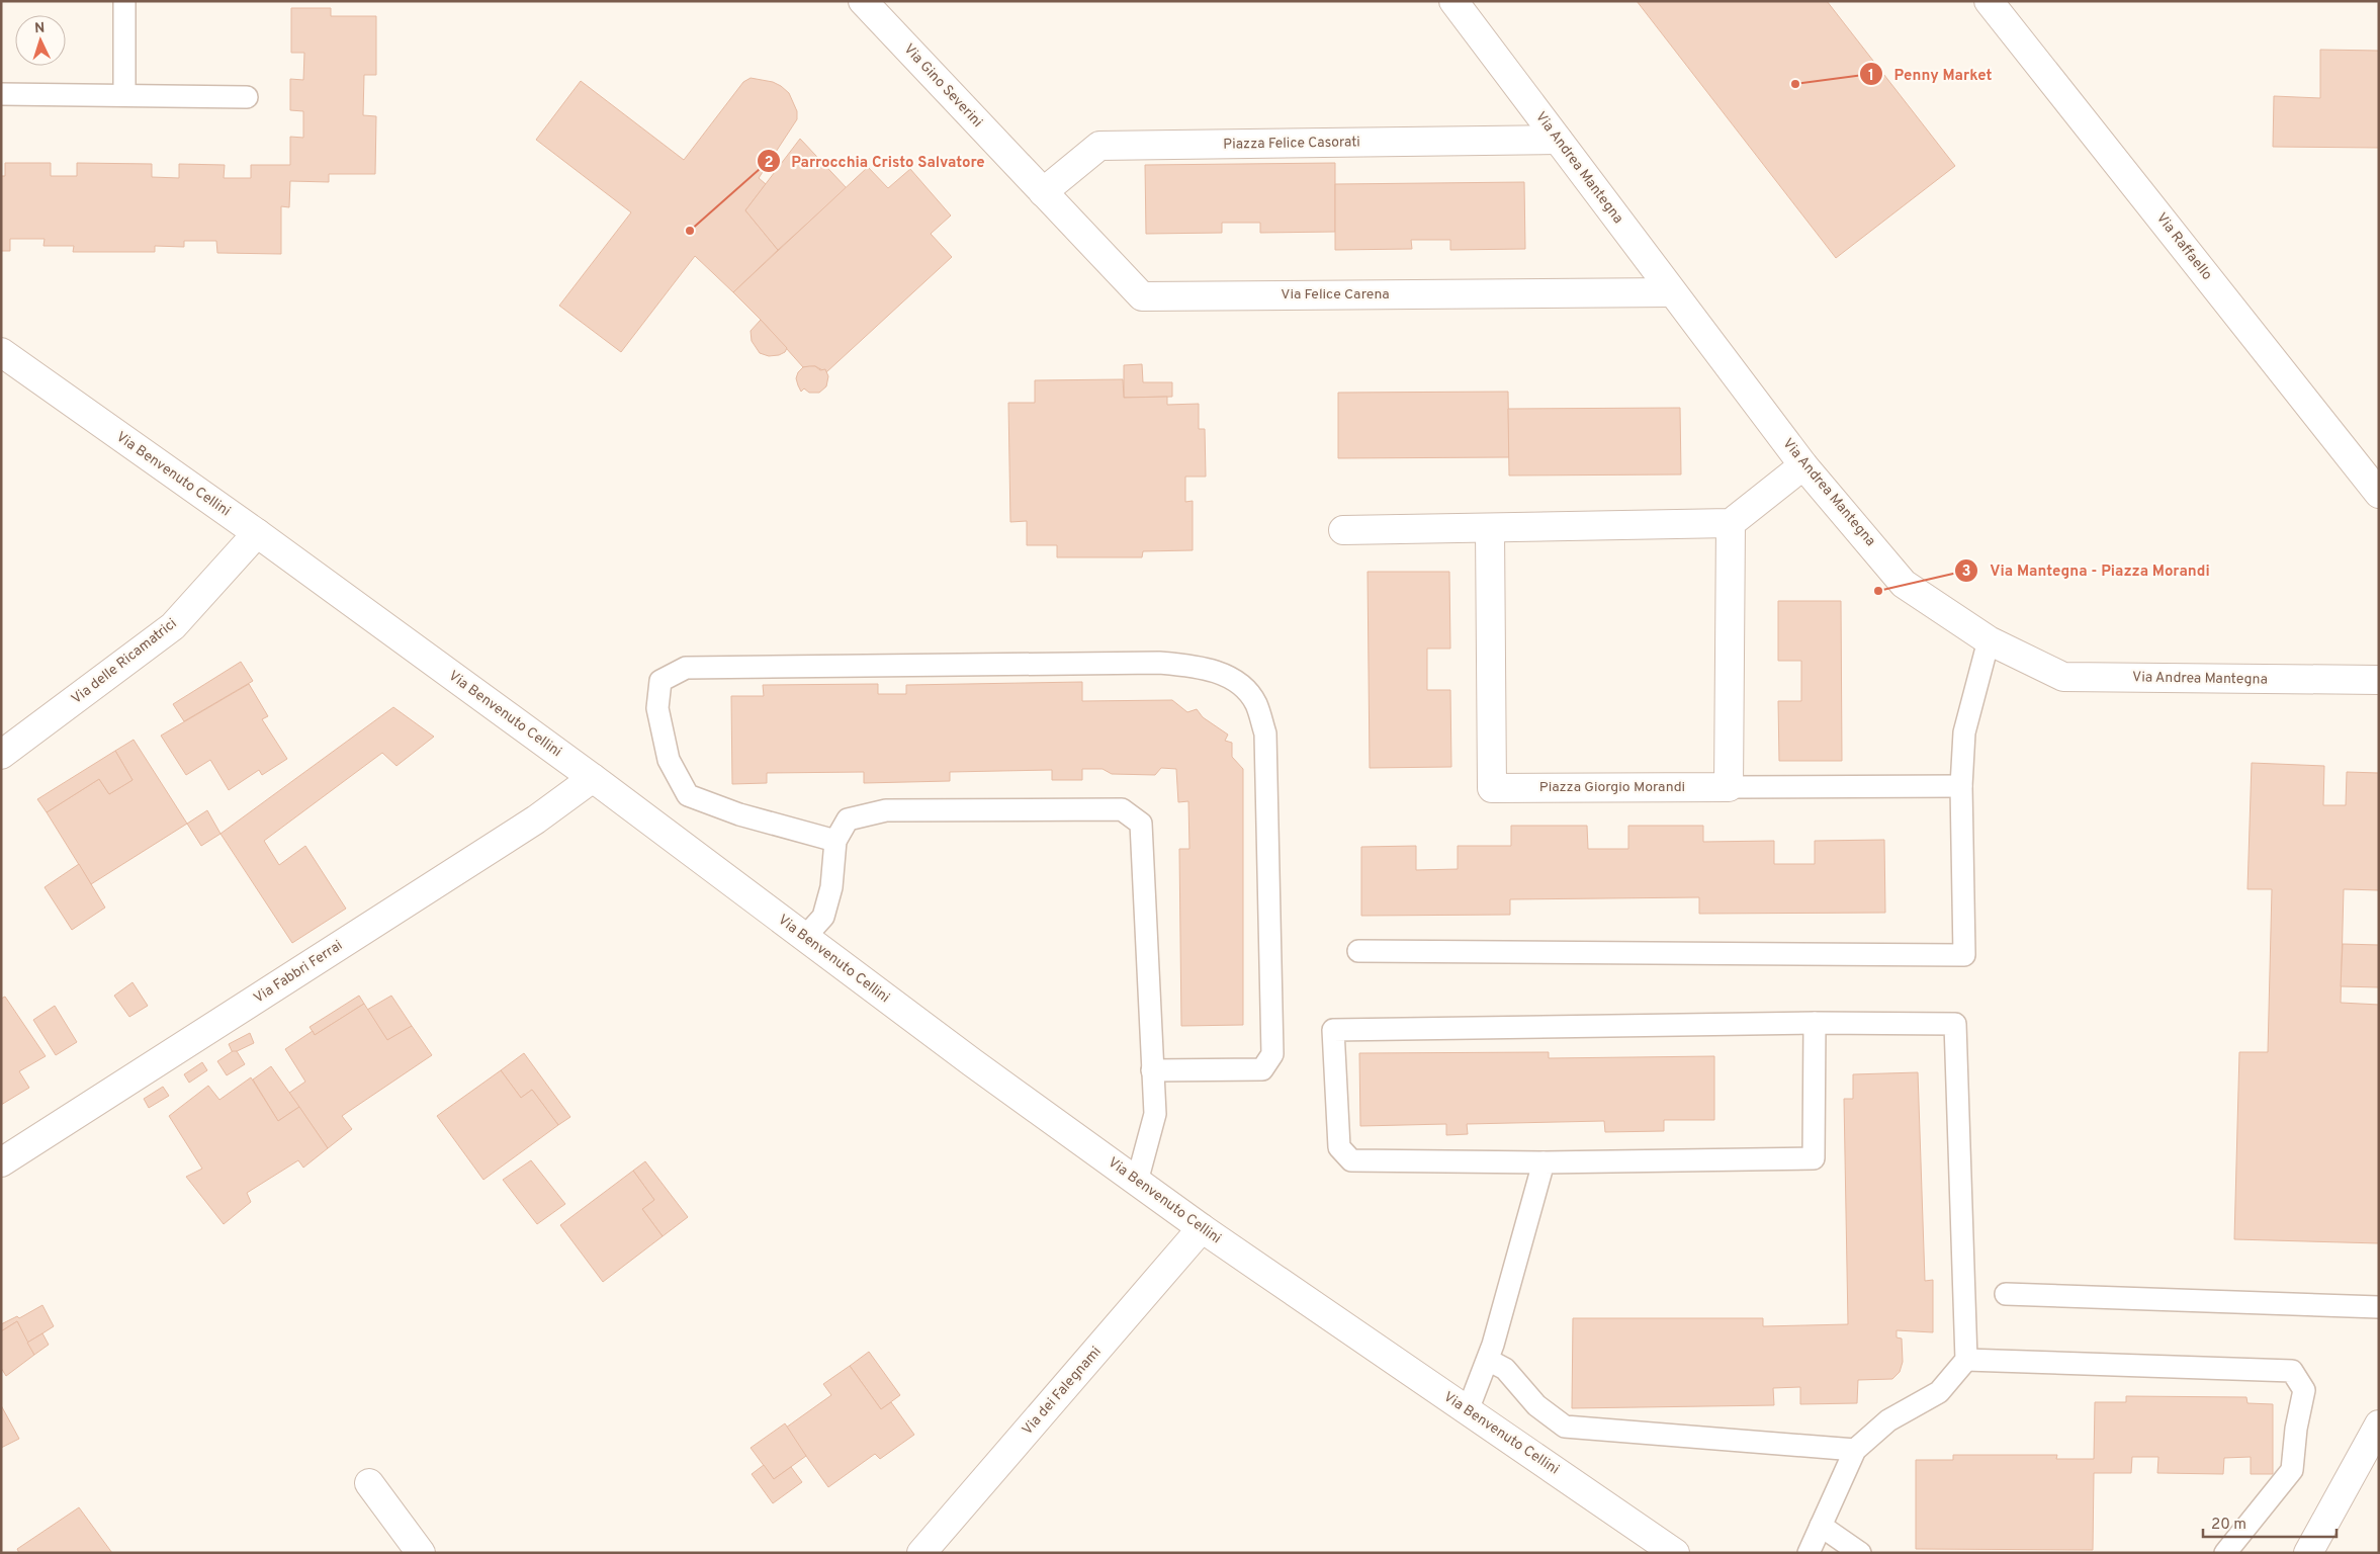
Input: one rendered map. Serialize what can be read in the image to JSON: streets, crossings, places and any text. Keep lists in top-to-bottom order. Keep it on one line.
{"streets":{"street":["Via Gino Severini","Piazza Felice Casorati","Via Andrea Mantegna","Via Raffaello","Via Felice Carena","Via Benvenuto Cellini","Via delle Ricamatrici","Piazza Giorgio Morandi","Via Fabbri Ferrai","Via dei Falegnami"]},"crossings":[["Via Gino Severini","Piazza Felice Casorati"],["Via Gino Severini","Via Felice Carena"],["Piazza Felice Casorati","Via Andrea Mantegna"],["Piazza Felice Casorati","Via Felice Carena"],["Via Andrea Mantegna","Via Felice Carena"],["Via Benvenuto Cellini","Via delle Ricamatrici"],["Via Benvenuto Cellini","Via Fabbri Ferrai"],["Via Benvenuto Cellini","Via dei Falegnami"]],"places":["Penny Market","Parrocchia Cristo Salvatore","Via Mantegna - Piazza Morandi"],"scale_bar":"20 m","north":"top"}
